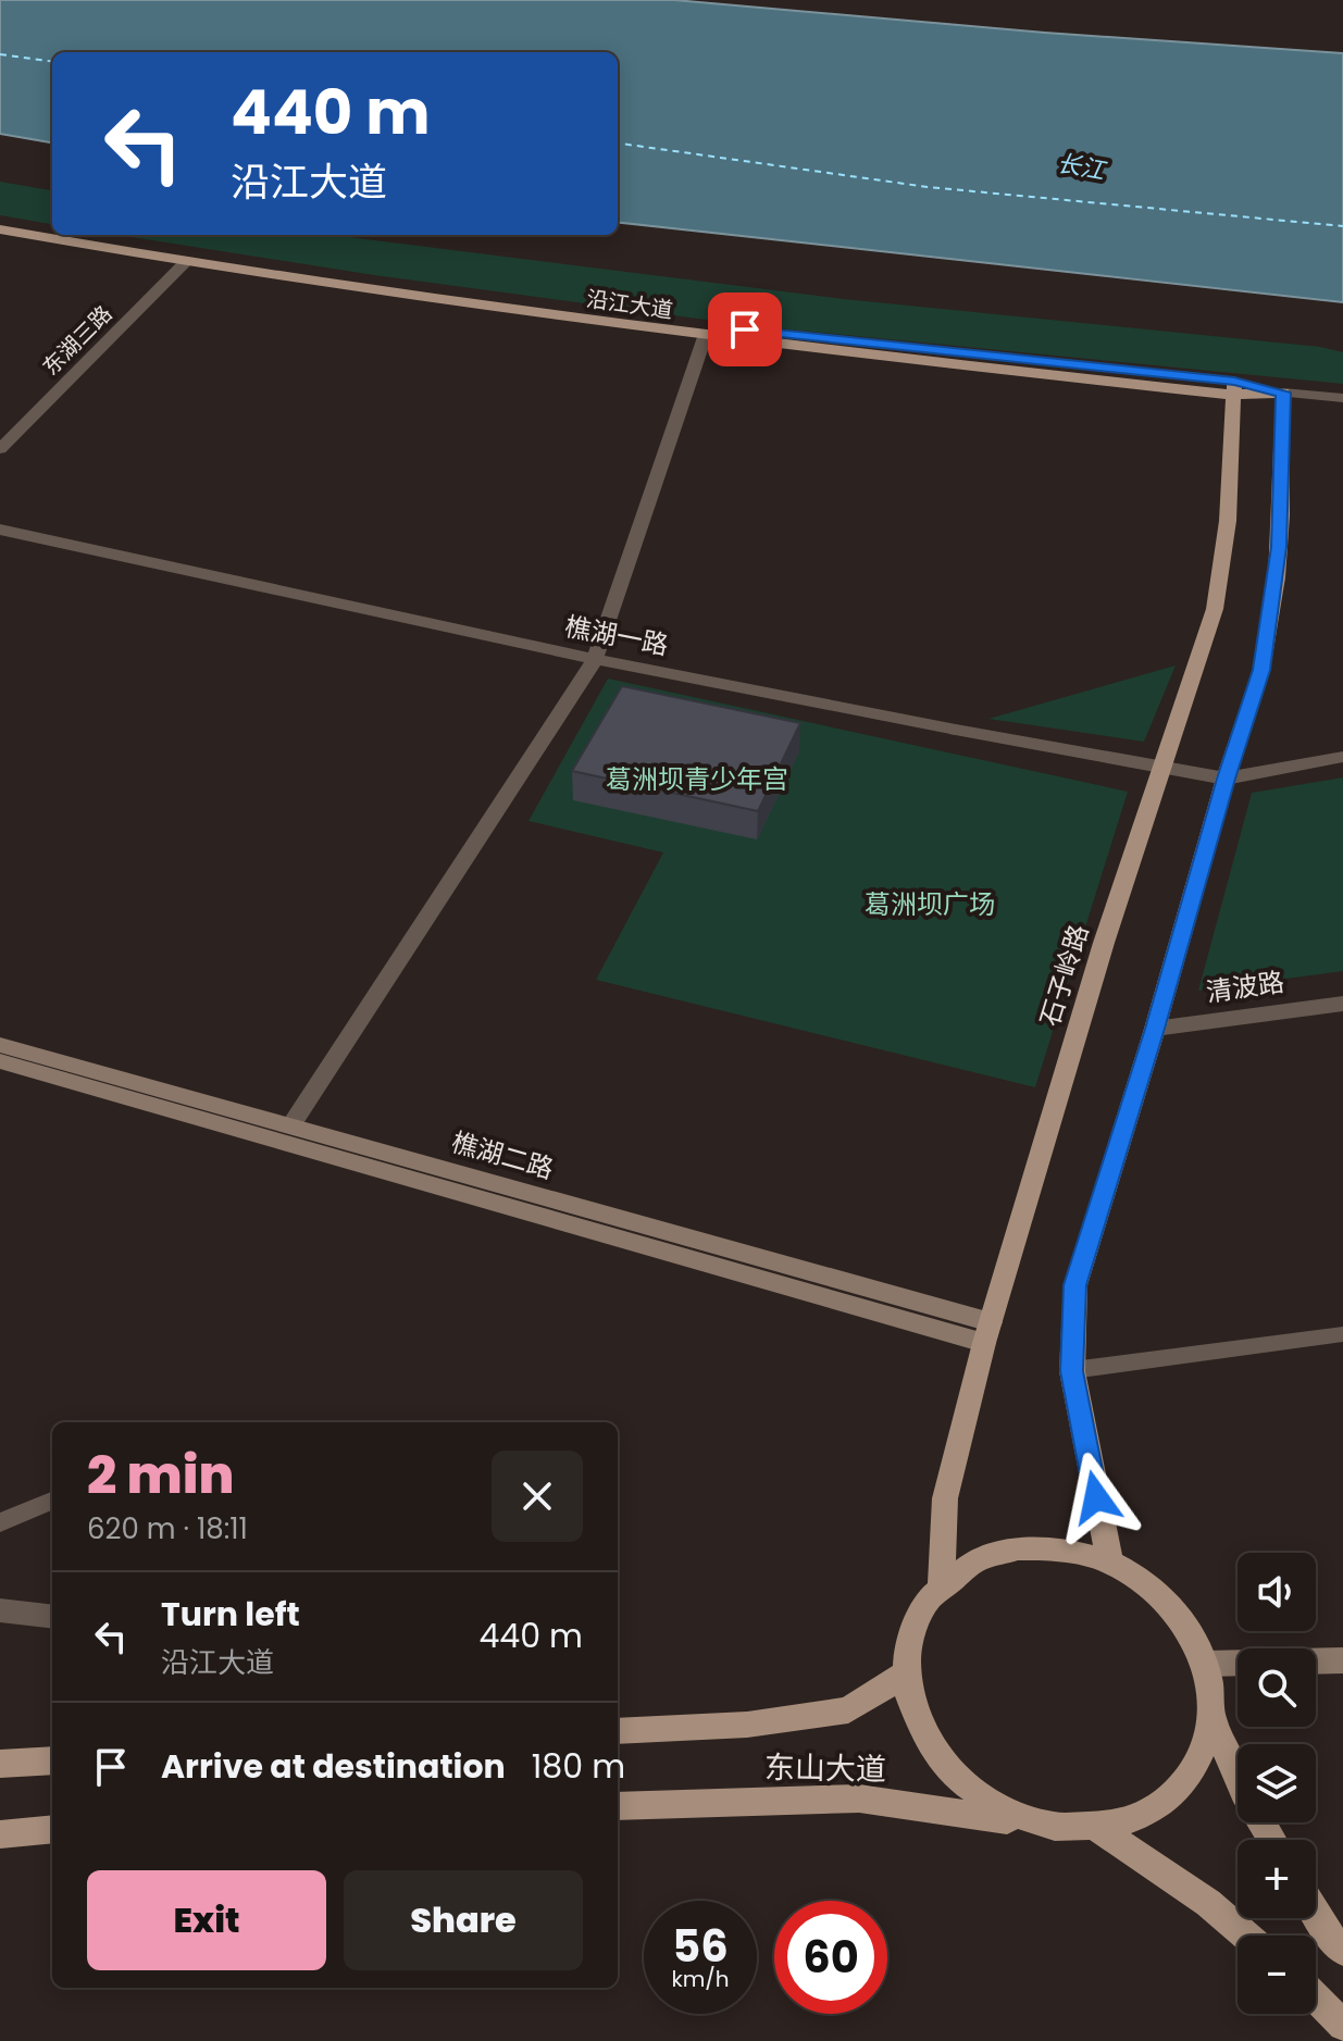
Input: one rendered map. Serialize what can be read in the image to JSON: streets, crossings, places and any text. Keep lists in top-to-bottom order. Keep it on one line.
{"streets":{"main road":["沿江大道","石子岭路","樵湖二路","东山大道"],"street":["东湖三路","樵湖一路","清波路"]},"crossings":[["沿江大道","东湖三路"],["沿江大道","石子岭路"],["樵湖一路","石子岭路"],["石子岭路","樵湖二路"],["石子岭路","东山大道"]],"water":["长江"],"parks":["葛洲坝青少年宫","葛洲坝广场"],"page":{"turn":["440 m","沿江大道"],"heading":["2 min","620 m · 18:11"],"map_buttons":["+","−"],"list":[{"name":"Turn left","note":"沿江大道","value":"440 m"},{"name":"Arrive at destination","value":"180 m"}],"buttons":["Exit","Share"],"speed":"56 km/h","limit":"60"}}
